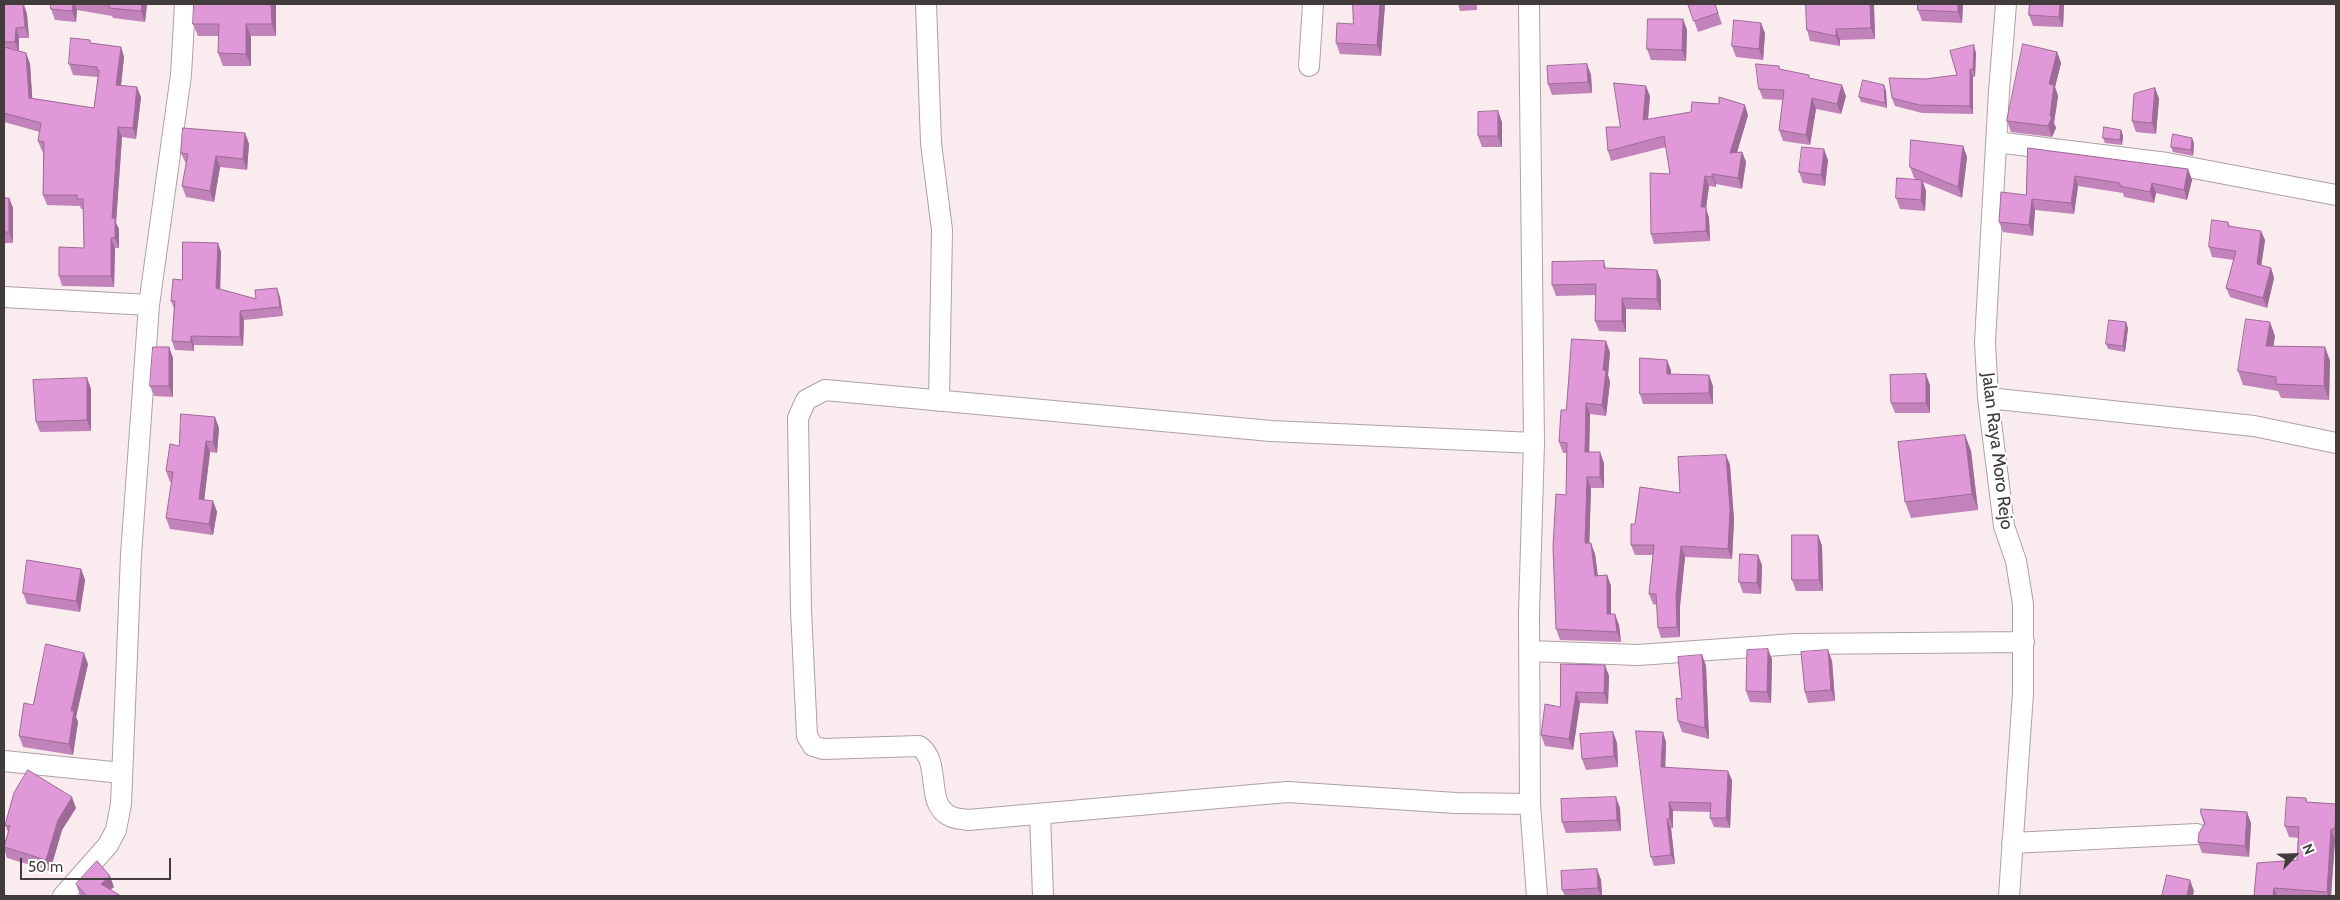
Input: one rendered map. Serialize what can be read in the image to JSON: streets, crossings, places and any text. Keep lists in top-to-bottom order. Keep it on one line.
{"streets":{"street":["Jalan Raya Moro Rejo"]},"scale_bar":"50 m","north":"top right"}
